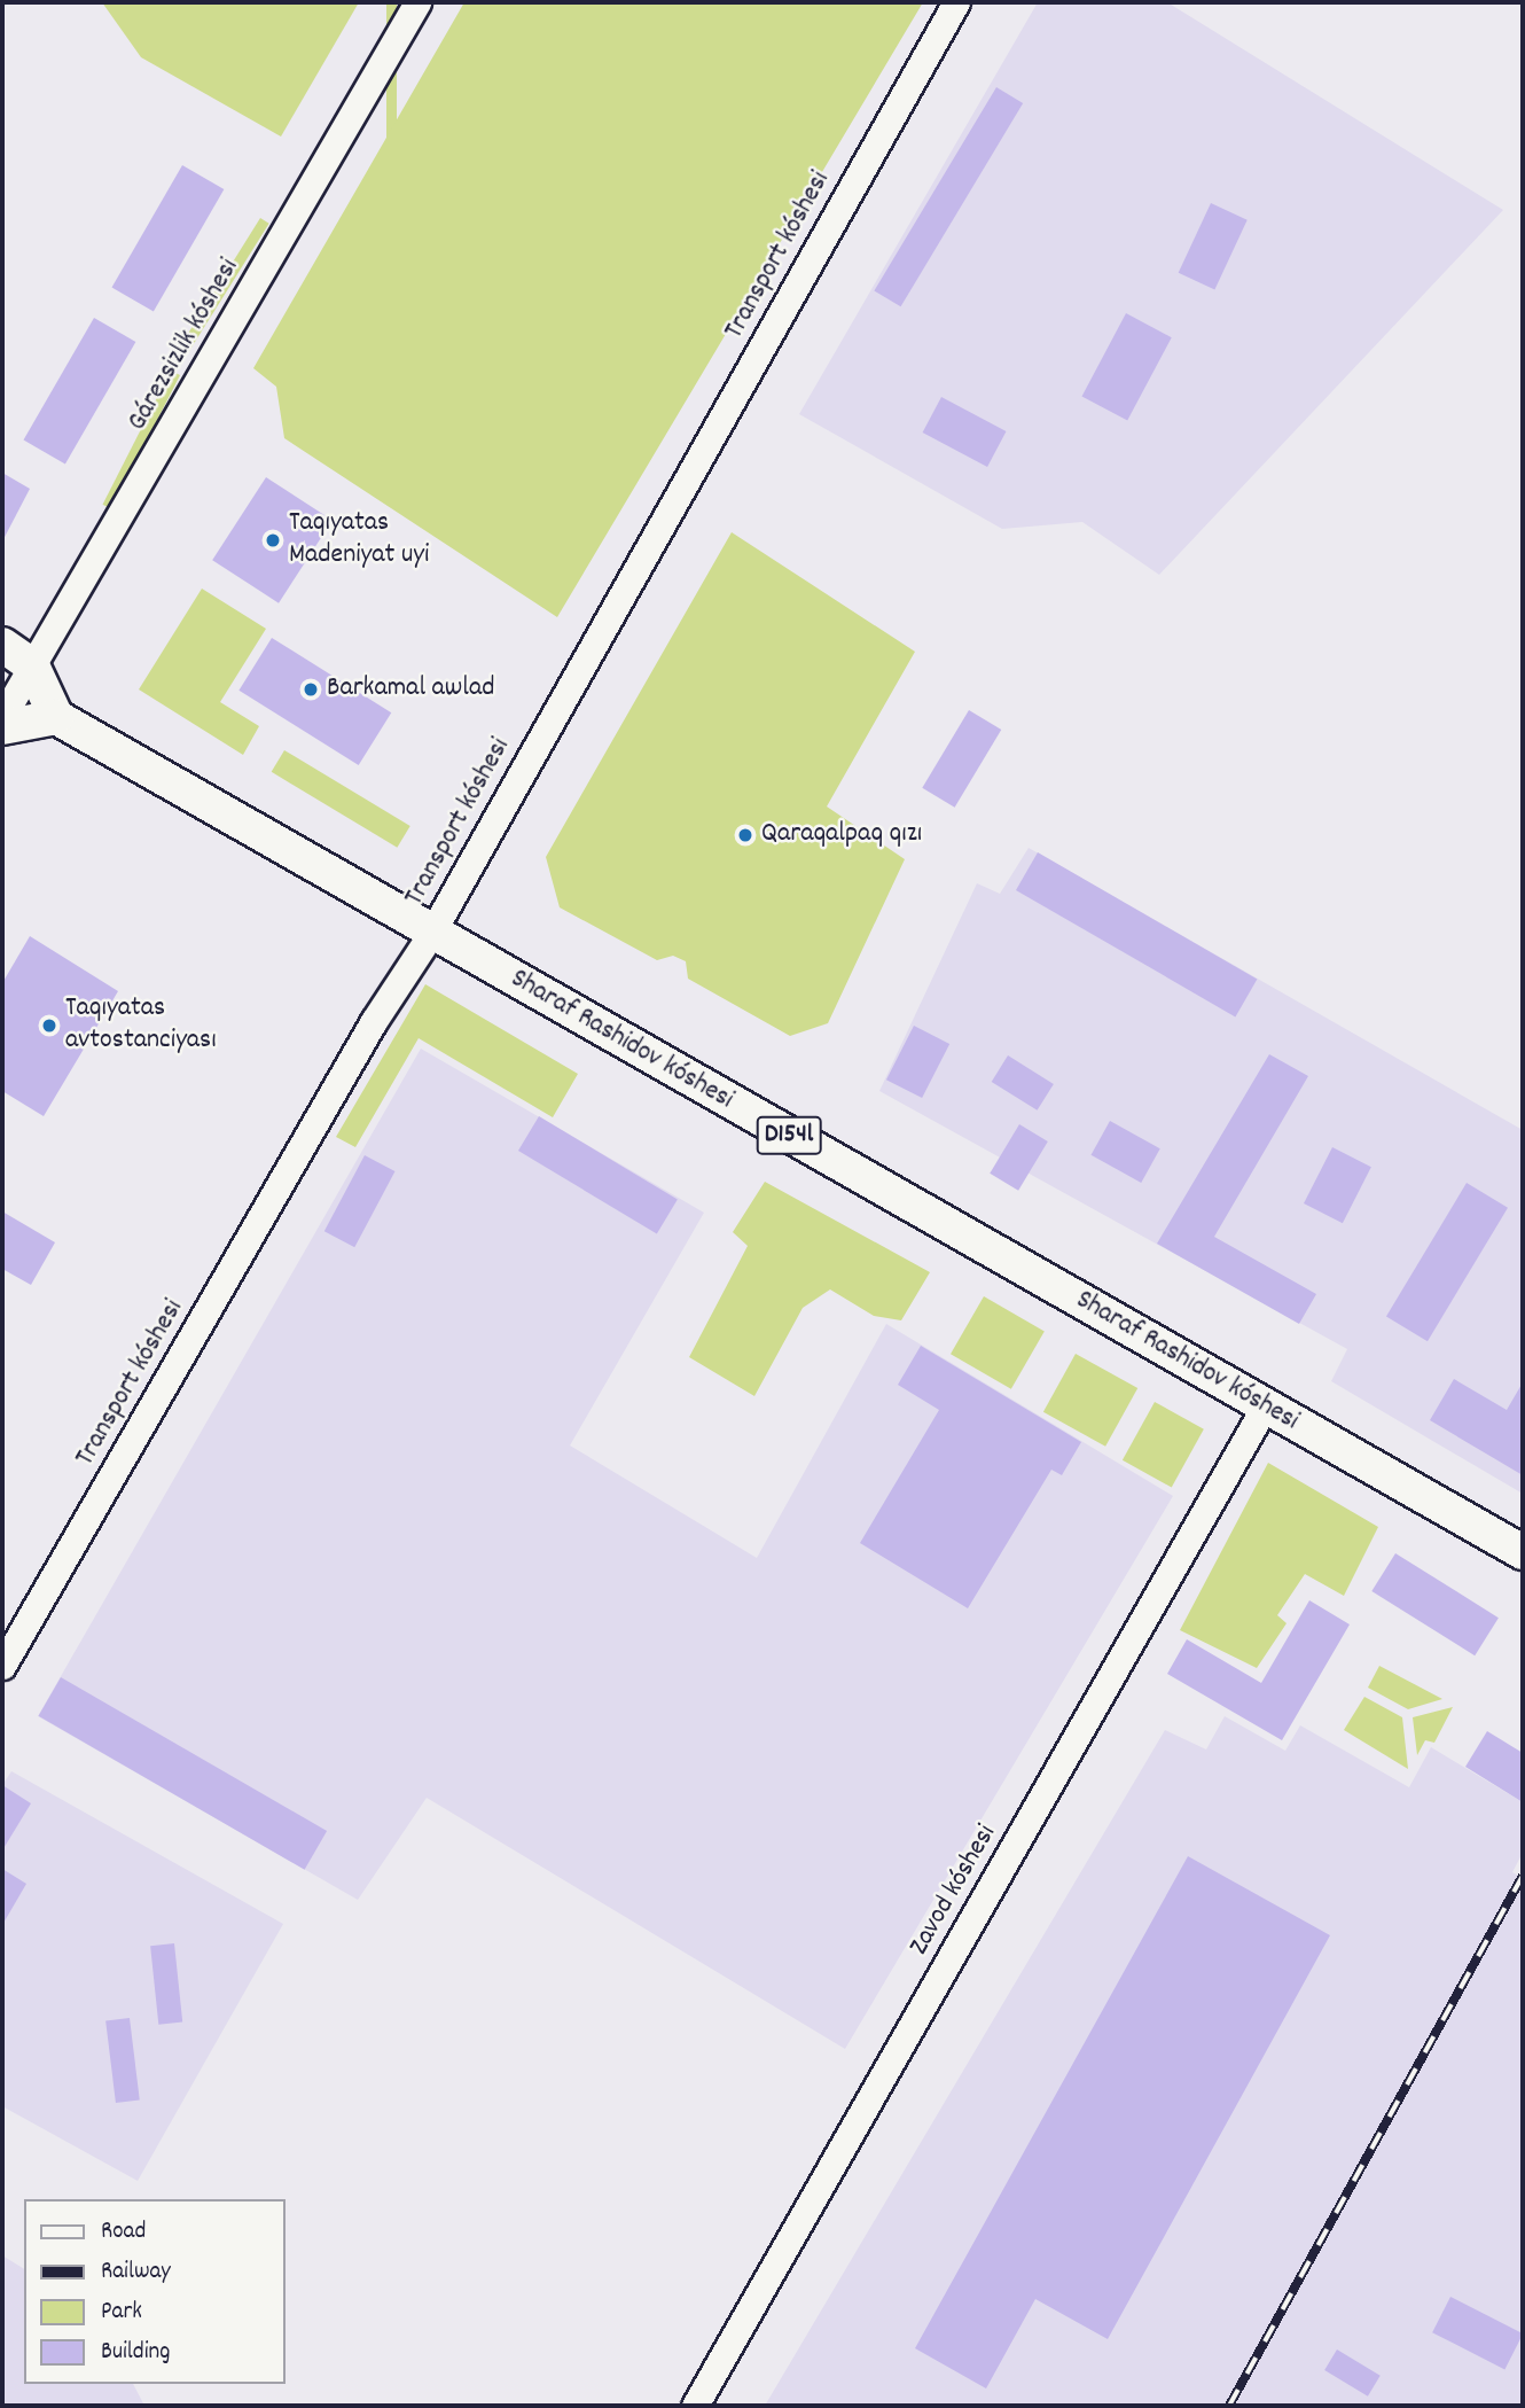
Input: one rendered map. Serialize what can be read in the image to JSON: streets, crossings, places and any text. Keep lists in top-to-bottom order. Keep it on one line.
{"streets":{"main road":["Sharaf Rashidov kóshesi","D154l"],"street":["Transport kóshesi","Gárezsizlik kóshesi","Zavod kóshesi"]},"crossings":[["Transport kóshesi","Sharaf Rashidov kóshesi"],["Sharaf Rashidov kóshesi","Zavod kóshesi"]],"places":["Taqıyatas Madeniyat uyi","Barkamal awlad","Qaraqalpaq qızı","Taqıyatas avtostanciyası"],"legend":["Road","Railway","Park","Building"]}
